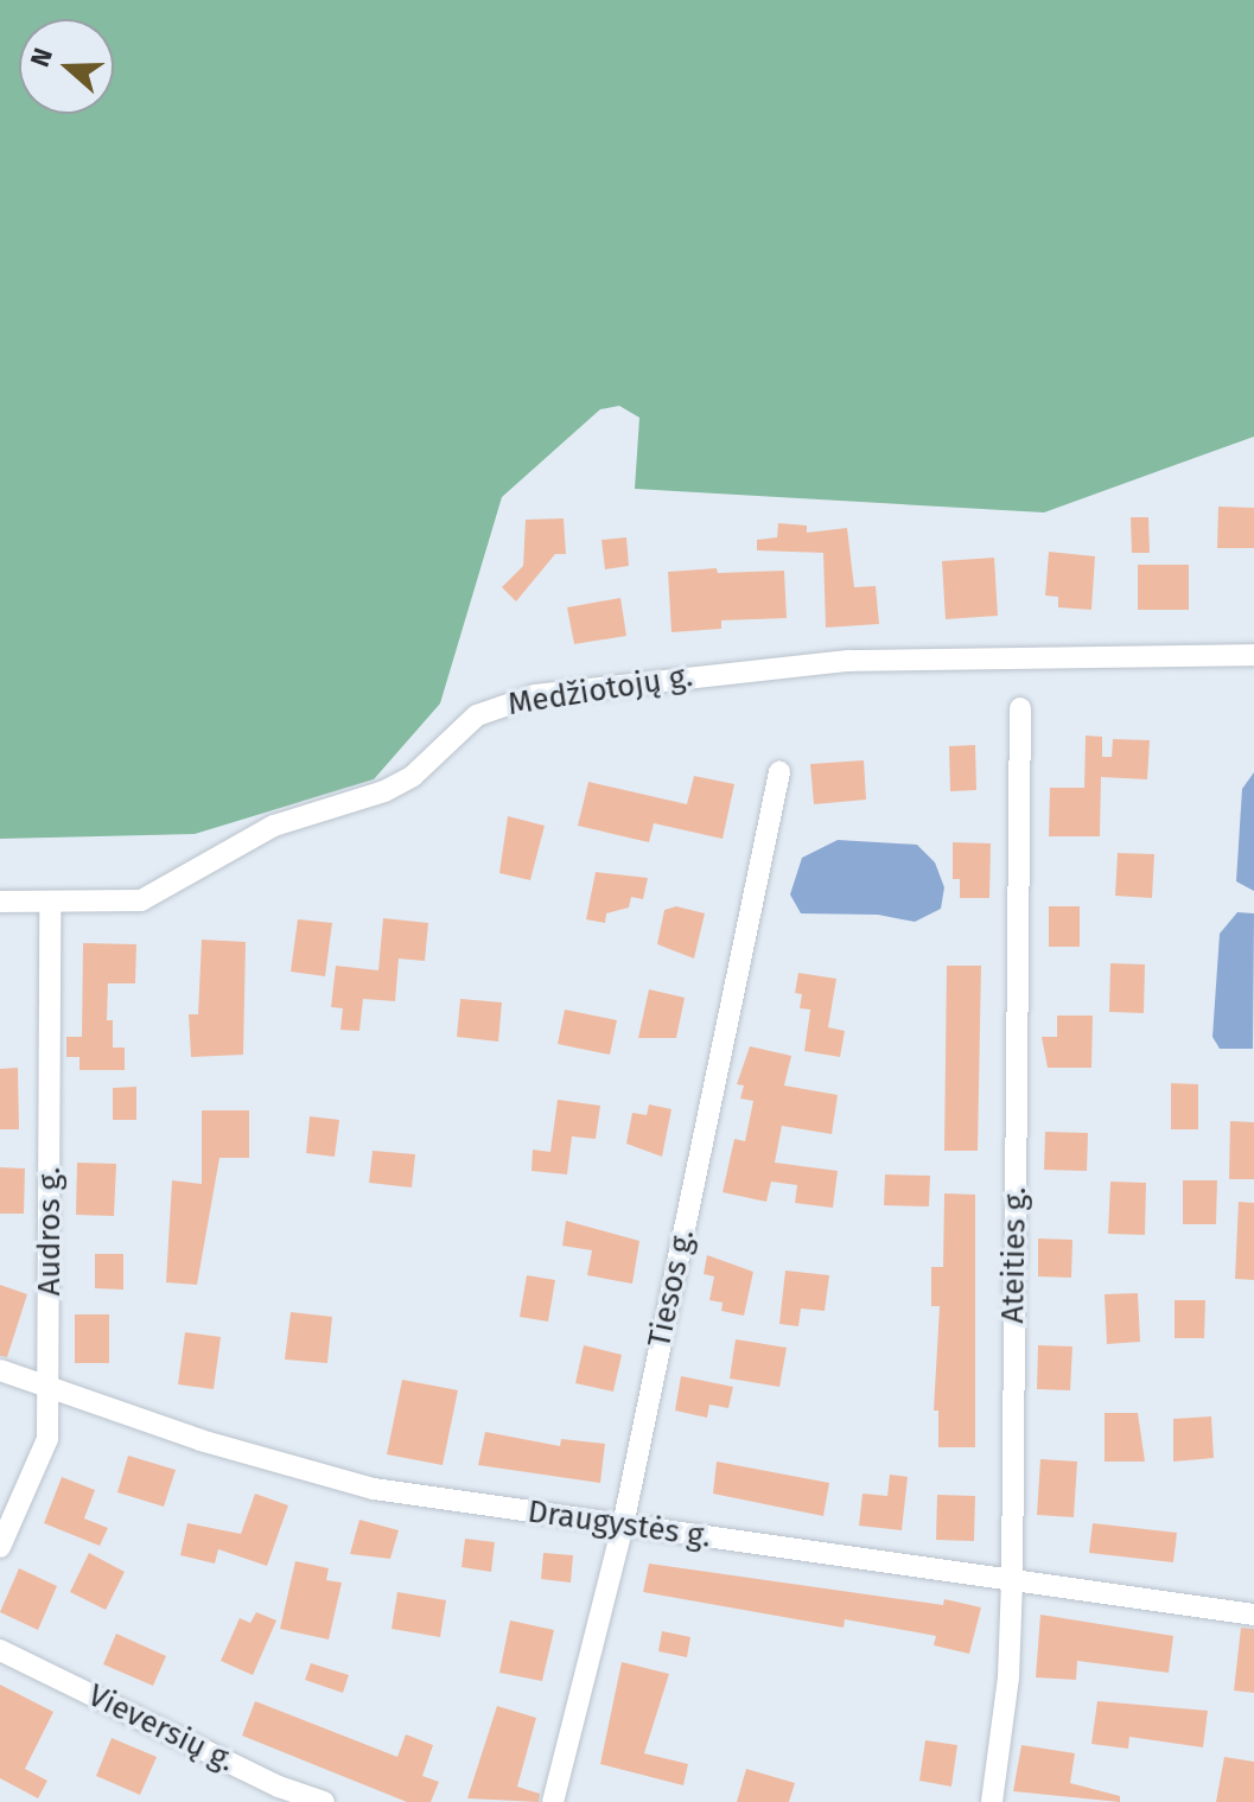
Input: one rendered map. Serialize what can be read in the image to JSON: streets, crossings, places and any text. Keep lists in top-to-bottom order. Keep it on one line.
{"streets":{"street":["Medžiotojų g.","Audros g.","Ateities g.","Tiesos g.","Draugystės g.","Vieversių g."]},"crossings":[["Medžiotojų g.","Audros g."],["Audros g.","Draugystės g."],["Ateities g.","Draugystės g."],["Tiesos g.","Draugystės g."]],"north":"left"}
